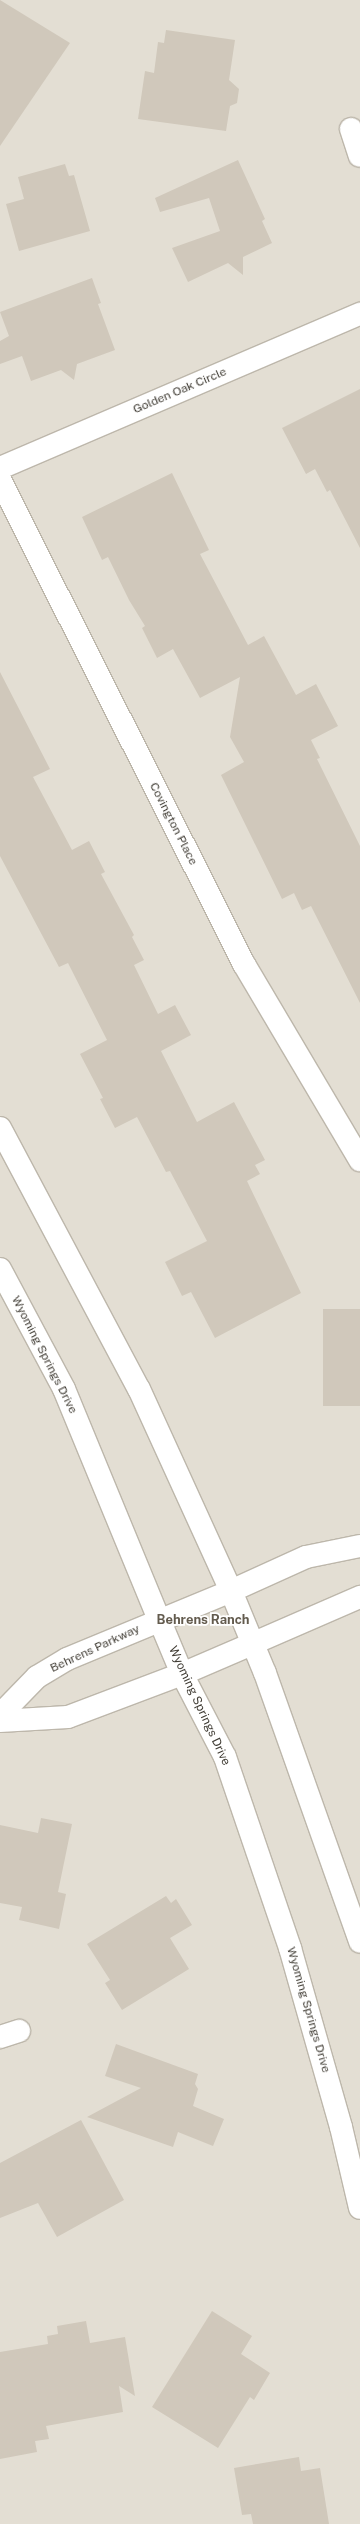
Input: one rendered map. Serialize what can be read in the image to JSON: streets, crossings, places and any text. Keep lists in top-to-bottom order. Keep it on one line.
{"streets":{"street":["Golden Oak Circle","Covington Place","Wyoming Springs Drive","Behrens Parkway"]},"crossings":[["Wyoming Springs Drive","Behrens Parkway"]],"districts":["Behrens Ranch"]}
